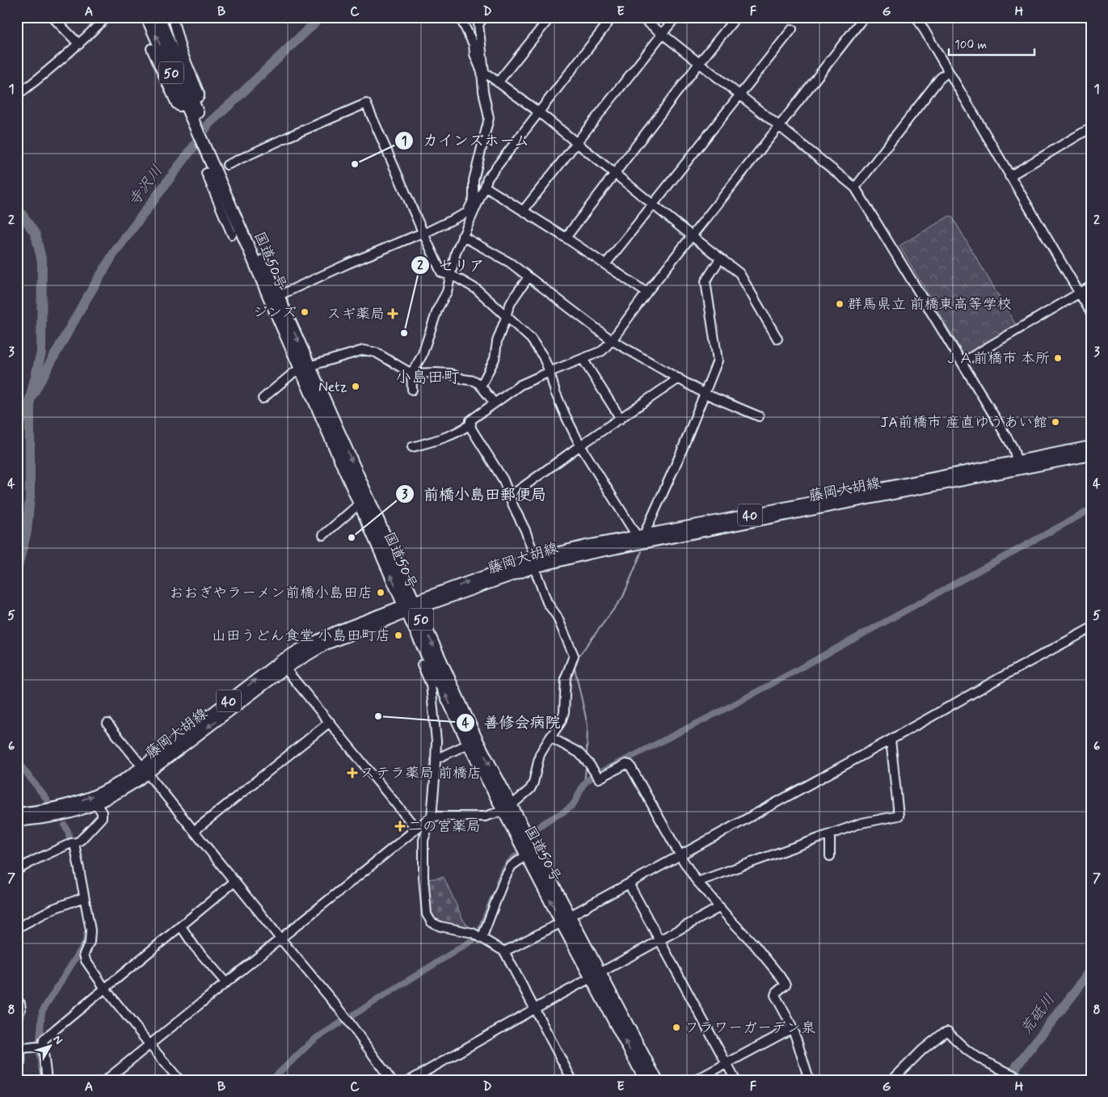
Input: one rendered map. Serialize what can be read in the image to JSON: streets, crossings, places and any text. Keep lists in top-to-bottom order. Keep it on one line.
{"streets":{"highway":["50","国道50号"],"main road":["藤岡大胡線","40"]},"crossings":[["国道50号","藤岡大胡線"]],"districts":["小島田町"],"water":["寺沢川","荒砥川"],"places":{"other":["カインズホーム","群馬県立 前橋東高等学校","ジンズ","セリア","ＪＡ前橋市 本所","Netz","JA前橋市 産直ゆうあい館","前橋小島田郵便局","おおぎやラーメン前橋小島田店","山田うどん食堂 小島田町店","善修会病院","フラワーガーデン泉"],"health":["スギ薬局","ステラ薬局 前橋店","二の宮薬局"]},"scale_bar":"100 m","north":"top right","grid":{"columns":["A","B","C","D","E","F","G","H"],"rows":["1","2","3","4","5","6","7","8"]}}
